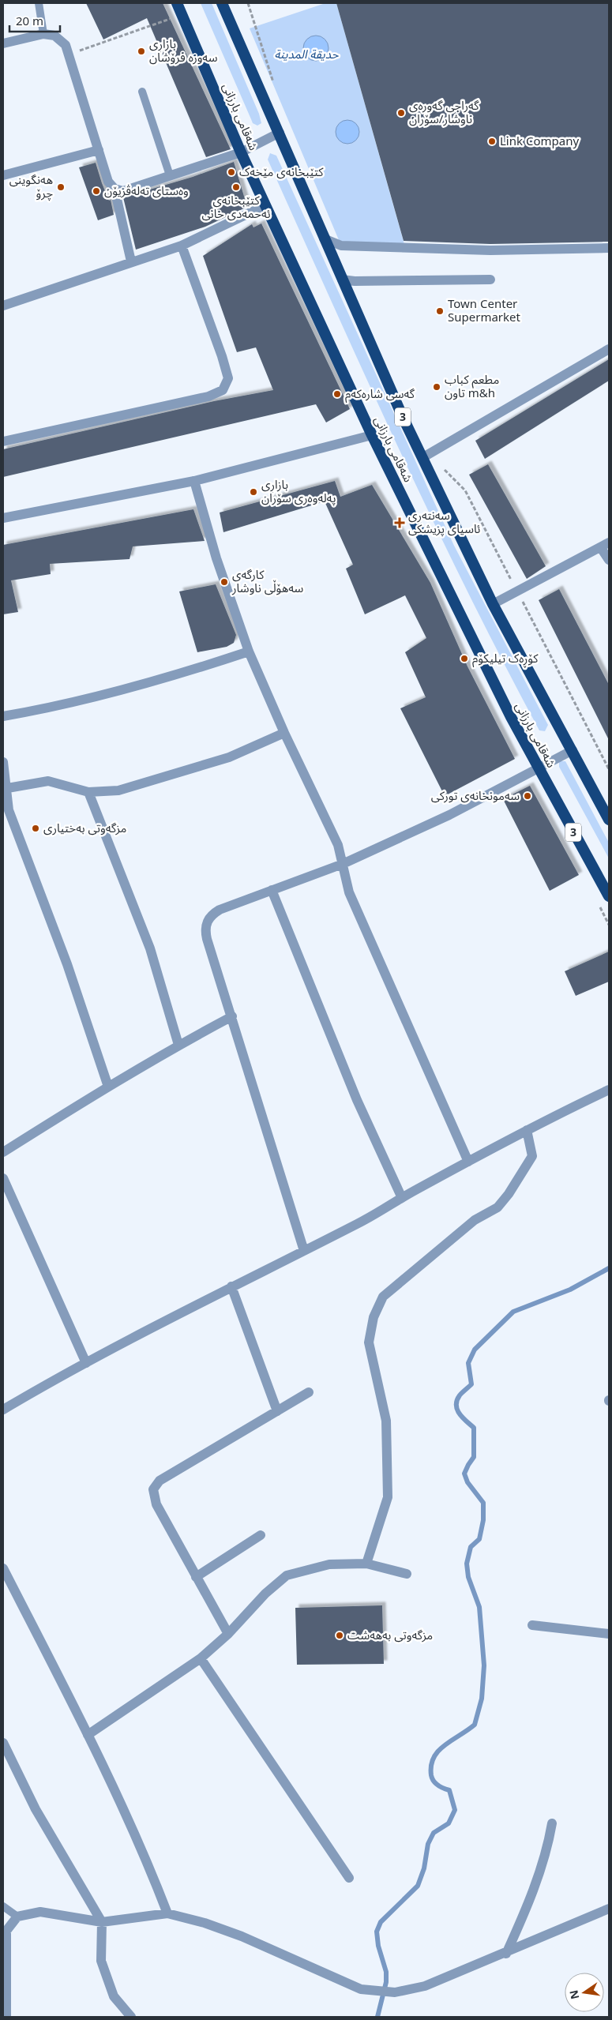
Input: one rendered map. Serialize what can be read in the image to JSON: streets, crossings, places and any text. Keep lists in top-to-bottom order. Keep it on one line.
{"streets":{"highway":["شەقامی بارزانی","3"]},"parks":["حديقة المدينة"],"places":{"other":["بازاڕی سەوزە فرۆشان","گەراجی گەورەی ناوشار/سۆران","Link Company","کتێبخانەی مێخەک","هەنگوینی چرۆ","کتێبخانەی ئەحمەدی خانی","وەستای تەلەڤزیۆن","Town Center Supermarket","مطعم كباب تاون m&h","گەسی شارەکەم","بازاڕی پەلەوەری سۆران","کارگەی سەهۆڵی ناوشار","کۆڕەک تیلیکۆم","سەمونخانەی تورکی","مزگەوتی بەختیاری","مزگەوتی بەهەشت"],"health":["سەنتەری ئاسیای پزیشکی"]},"scale_bar":"20 m","north":"left"}
